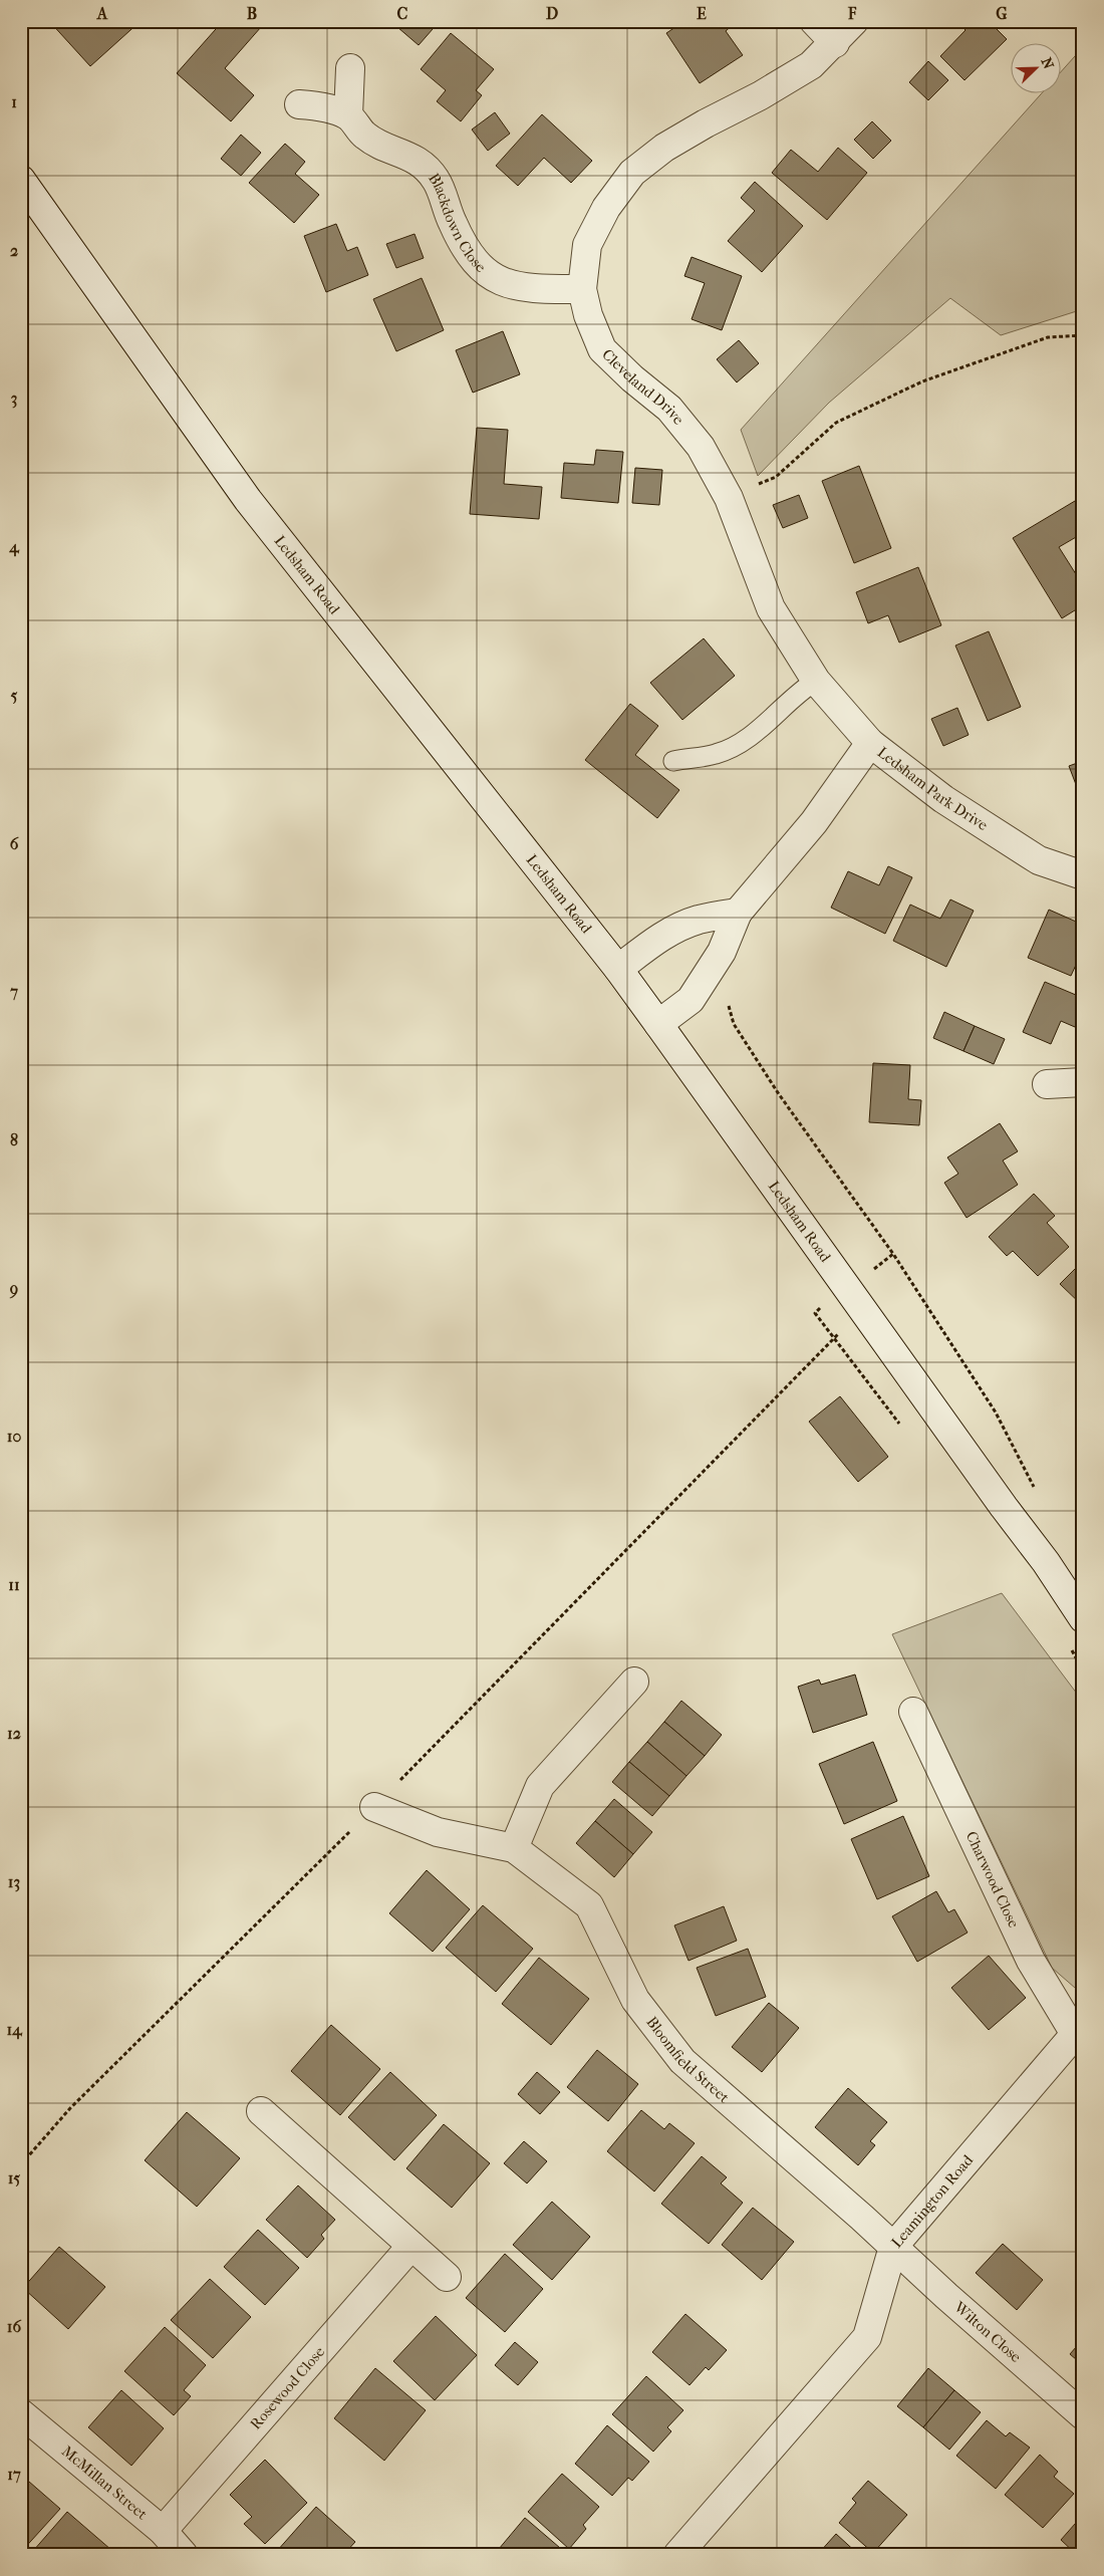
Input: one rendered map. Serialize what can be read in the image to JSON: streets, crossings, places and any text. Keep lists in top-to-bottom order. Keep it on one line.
{"streets":{"street":["Blackdown Close","Cleveland Drive","Ledsham Road","Ledsham Park Drive","Charwood Close","Bloomfield Street","Leamington Road","Wilton Close","Rosewood Close","McMillan Street"]},"crossings":[["Blackdown Close","Cleveland Drive"],["Cleveland Drive","Ledsham Park Drive"],["Ledsham Road","Ledsham Park Drive"],["Charwood Close","Leamington Road"],["Bloomfield Street","Leamington Road"],["Bloomfield Street","Wilton Close"],["Leamington Road","Wilton Close"],["Rosewood Close","McMillan Street"]],"north":"top right","grid":{"columns":["A","B","C","D","E","F","G"],"rows":["1","2","3","4","5","6","7","8","9","10","11","12","13","14","15","16","17"]}}
